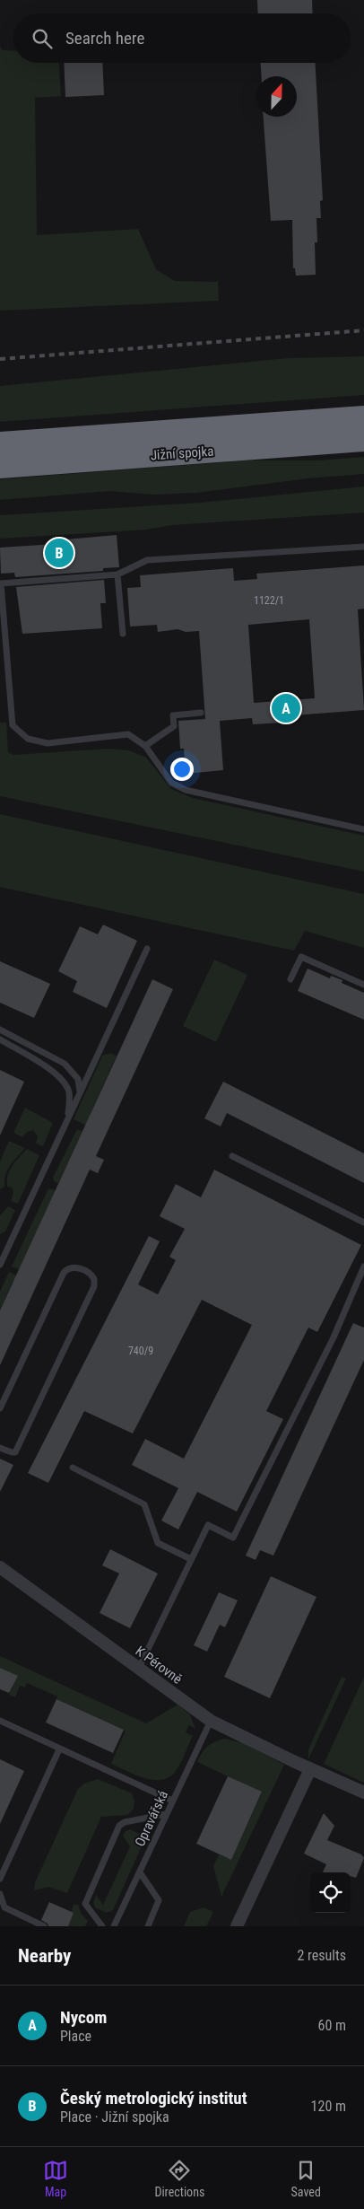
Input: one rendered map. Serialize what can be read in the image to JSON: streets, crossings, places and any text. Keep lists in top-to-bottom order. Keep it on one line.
{"streets":{"highway":["Jižní spojka"],"street":["K Pérovně"],"lane":["Opravářská"]},"crossings":[["K Pérovně","Opravářská"]],"house_numbers":["1122/1","740/9"],"north":"top","page":{"search":"Search here","pins":["B","A"],"heading":["Nearby","2 results"],"list":[{"mark":"A","name":"Nycom","note":"Place","value":"60 m"},{"mark":"B","name":"Český metrologický institut","note":"Place · Jižní spojka","value":"120 m"}],"nav":["Map","Directions","Saved"]}}
